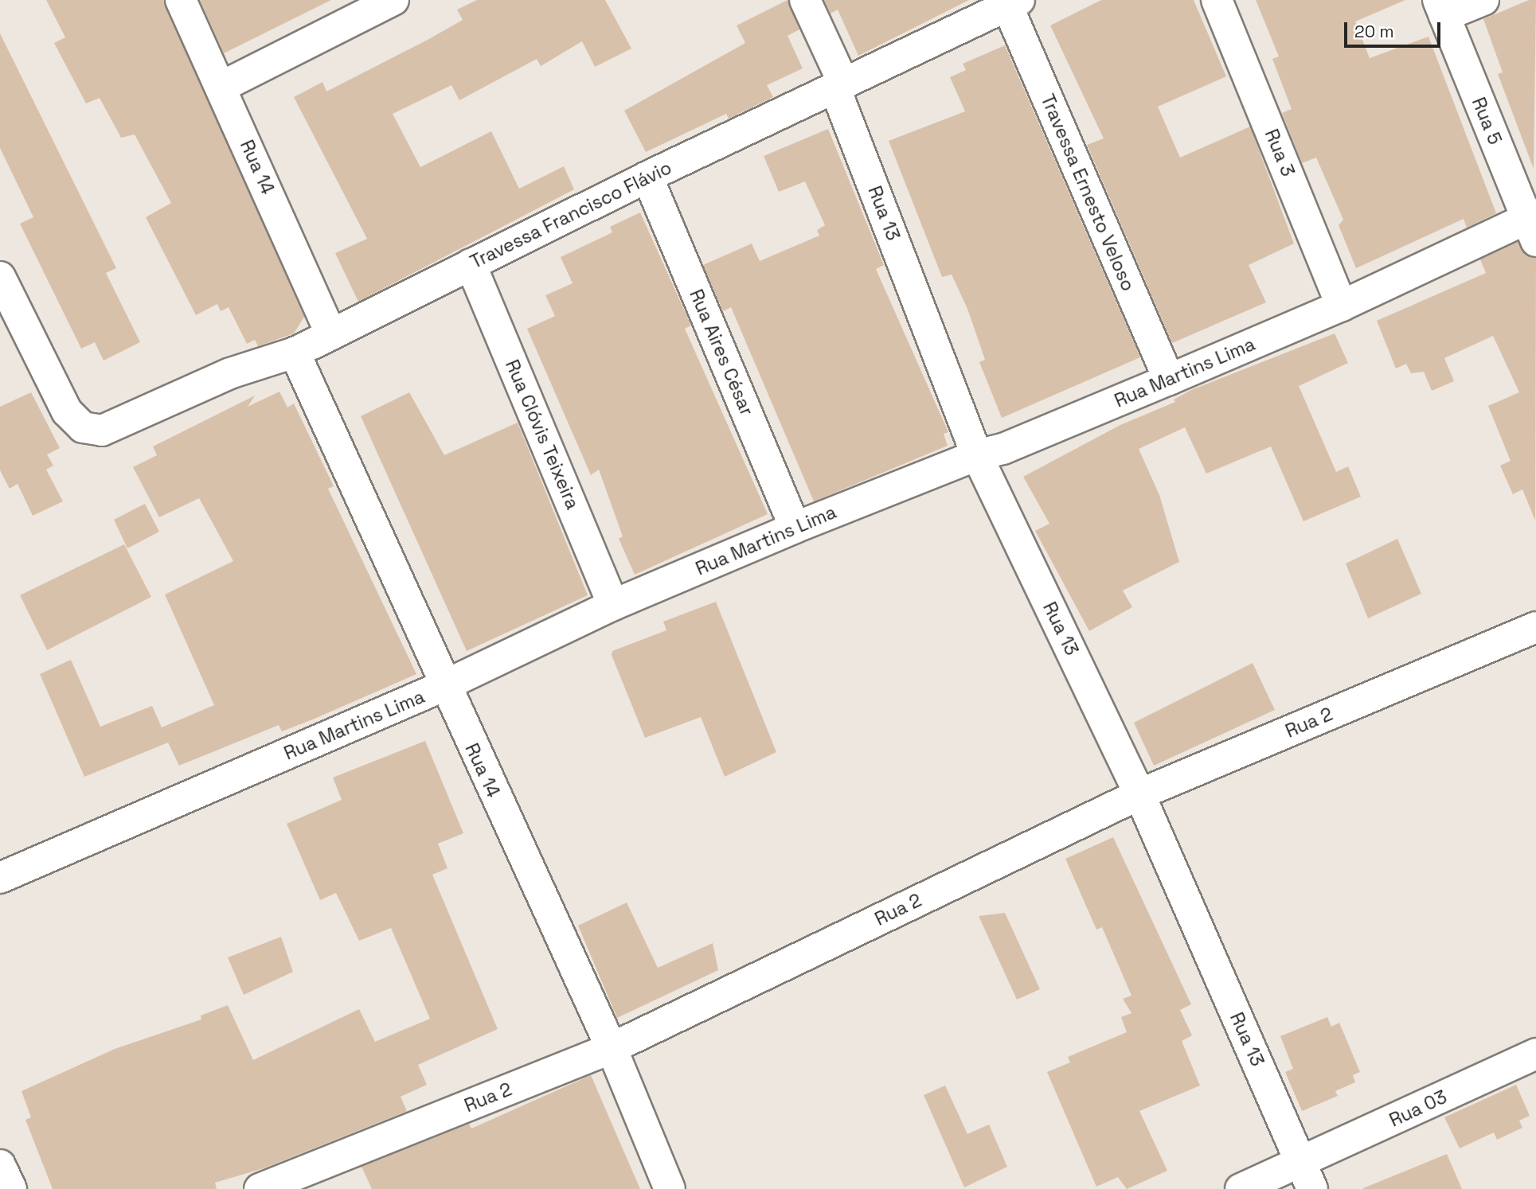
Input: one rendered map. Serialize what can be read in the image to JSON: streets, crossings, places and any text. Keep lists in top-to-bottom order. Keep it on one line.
{"streets":{"street":["Rua 5","Rua 3","Rua 14","Travessa Ernesto Veloso","Rua 13","Travessa Francisco Flávio","Rua Aires César","Rua Martins Lima","Rua Clóvis Teixeira","Rua 2","Rua 03"]},"crossings":[["Rua 5","Rua Martins Lima"],["Rua 3","Rua Martins Lima"],["Rua 14","Travessa Francisco Flávio"],["Rua 14","Rua Martins Lima"],["Rua 14","Rua 2"],["Travessa Ernesto Veloso","Travessa Francisco Flávio"],["Travessa Ernesto Veloso","Rua Martins Lima"],["Rua 13","Travessa Francisco Flávio"],["Rua 13","Rua Martins Lima"],["Rua 13","Rua 2"],["Rua 13","Rua 03"],["Travessa Francisco Flávio","Rua Aires César"],["Travessa Francisco Flávio","Rua Clóvis Teixeira"],["Rua Aires César","Rua Martins Lima"],["Rua Martins Lima","Rua Clóvis Teixeira"]],"scale_bar":"20 m"}
